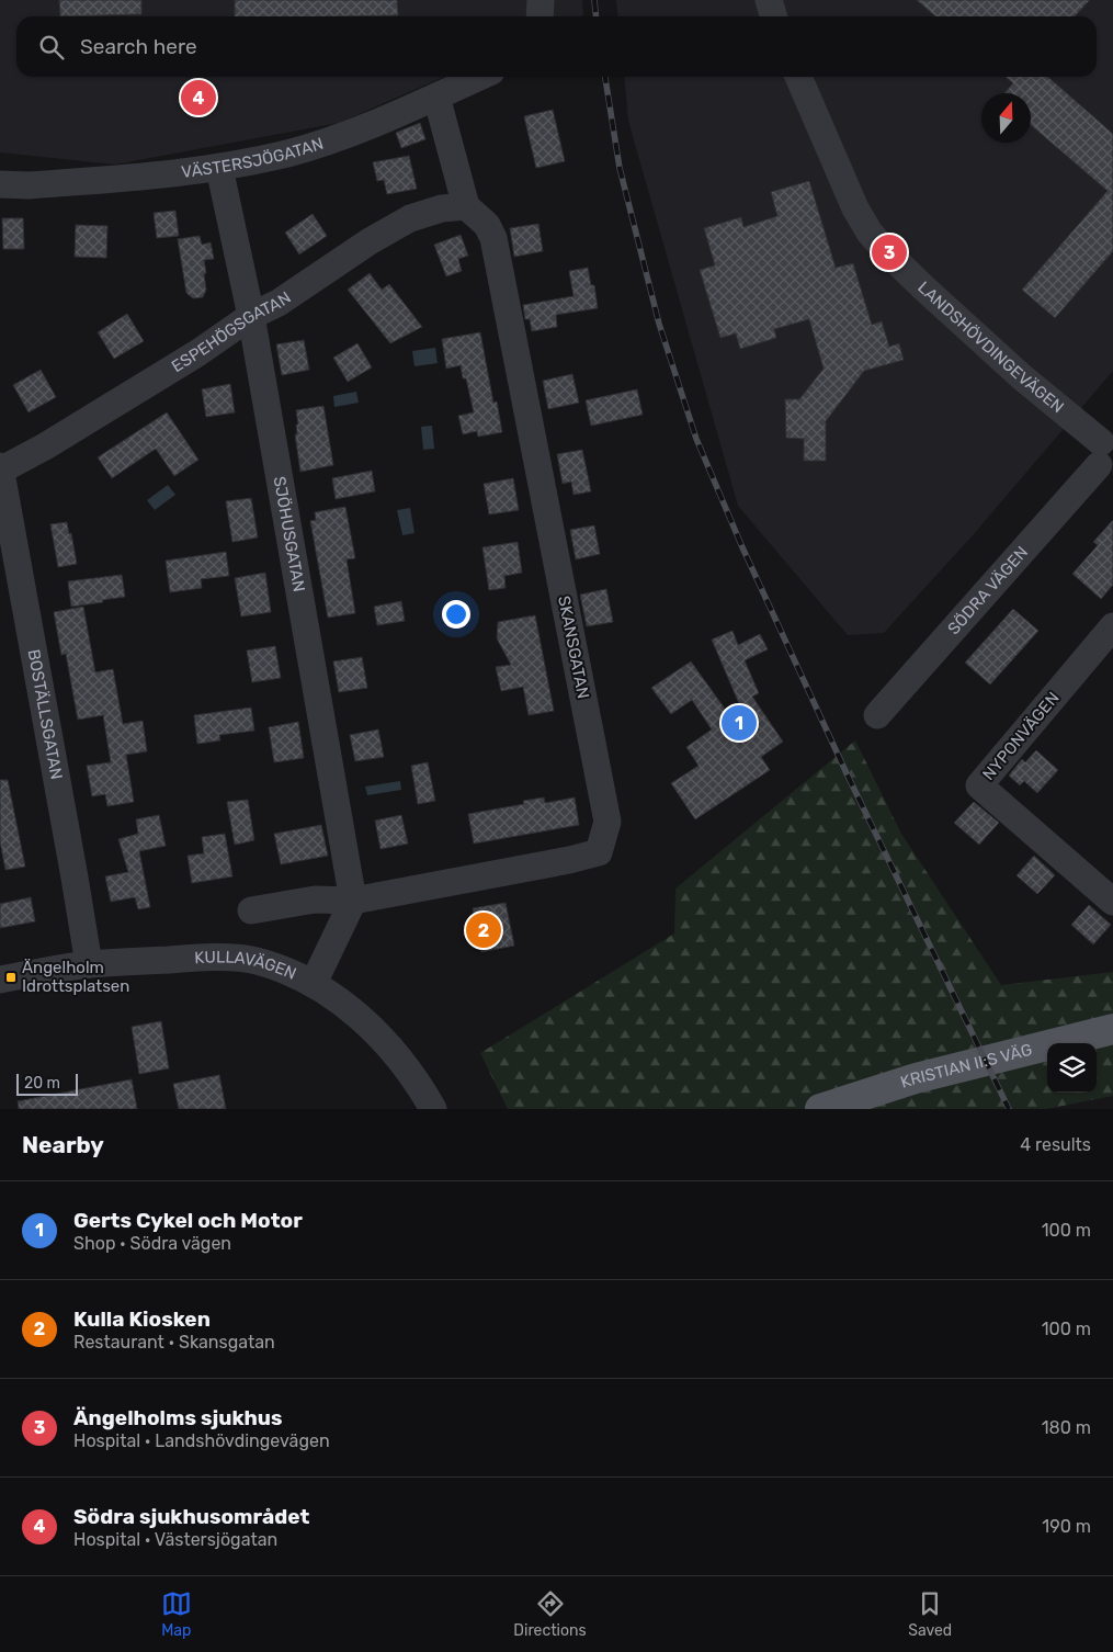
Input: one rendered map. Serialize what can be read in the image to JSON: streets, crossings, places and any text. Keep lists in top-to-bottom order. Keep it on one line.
{"streets":{"main road":["KRISTIAN II:S VÄG"],"street":["VÄSTERSJÖGATAN","ESPEHÖGSGATAN","LANDSHÖVDINGEVÄGEN","SJÖHUSGATAN","SÖDRA VÄGEN","SKANSGATAN","BOSTÄLLSGATAN","NYPONVÄGEN","KULLAVÄGEN"]},"crossings":[["VÄSTERSJÖGATAN","SJÖHUSGATAN"],["ESPEHÖGSGATAN","SJÖHUSGATAN"],["ESPEHÖGSGATAN","SKANSGATAN"],["ESPEHÖGSGATAN","BOSTÄLLSGATAN"],["LANDSHÖVDINGEVÄGEN","SÖDRA VÄGEN"],["SJÖHUSGATAN","SKANSGATAN"],["BOSTÄLLSGATAN","KULLAVÄGEN"]],"places":{"transit":["Ängelholm Idrottsplatsen"]},"scale_bar":"20 m","north":"top","page":{"search":"Search here","pins":["4","3","1","2"],"scale":"20 m","heading":["Nearby","4 results"],"list":[{"mark":"1","name":"Gerts Cykel och Motor","note":"Shop · Södra vägen","value":"100 m"},{"mark":"2","name":"Kulla Kiosken","note":"Restaurant · Skansgatan","value":"100 m"},{"mark":"3","name":"Ängelholms sjukhus","note":"Hospital · Landshövdingevägen","value":"180 m"},{"mark":"4","name":"Södra sjukhusområdet","note":"Hospital · Västersjögatan","value":"190 m"}],"nav":["Map","Directions","Saved"]}}
